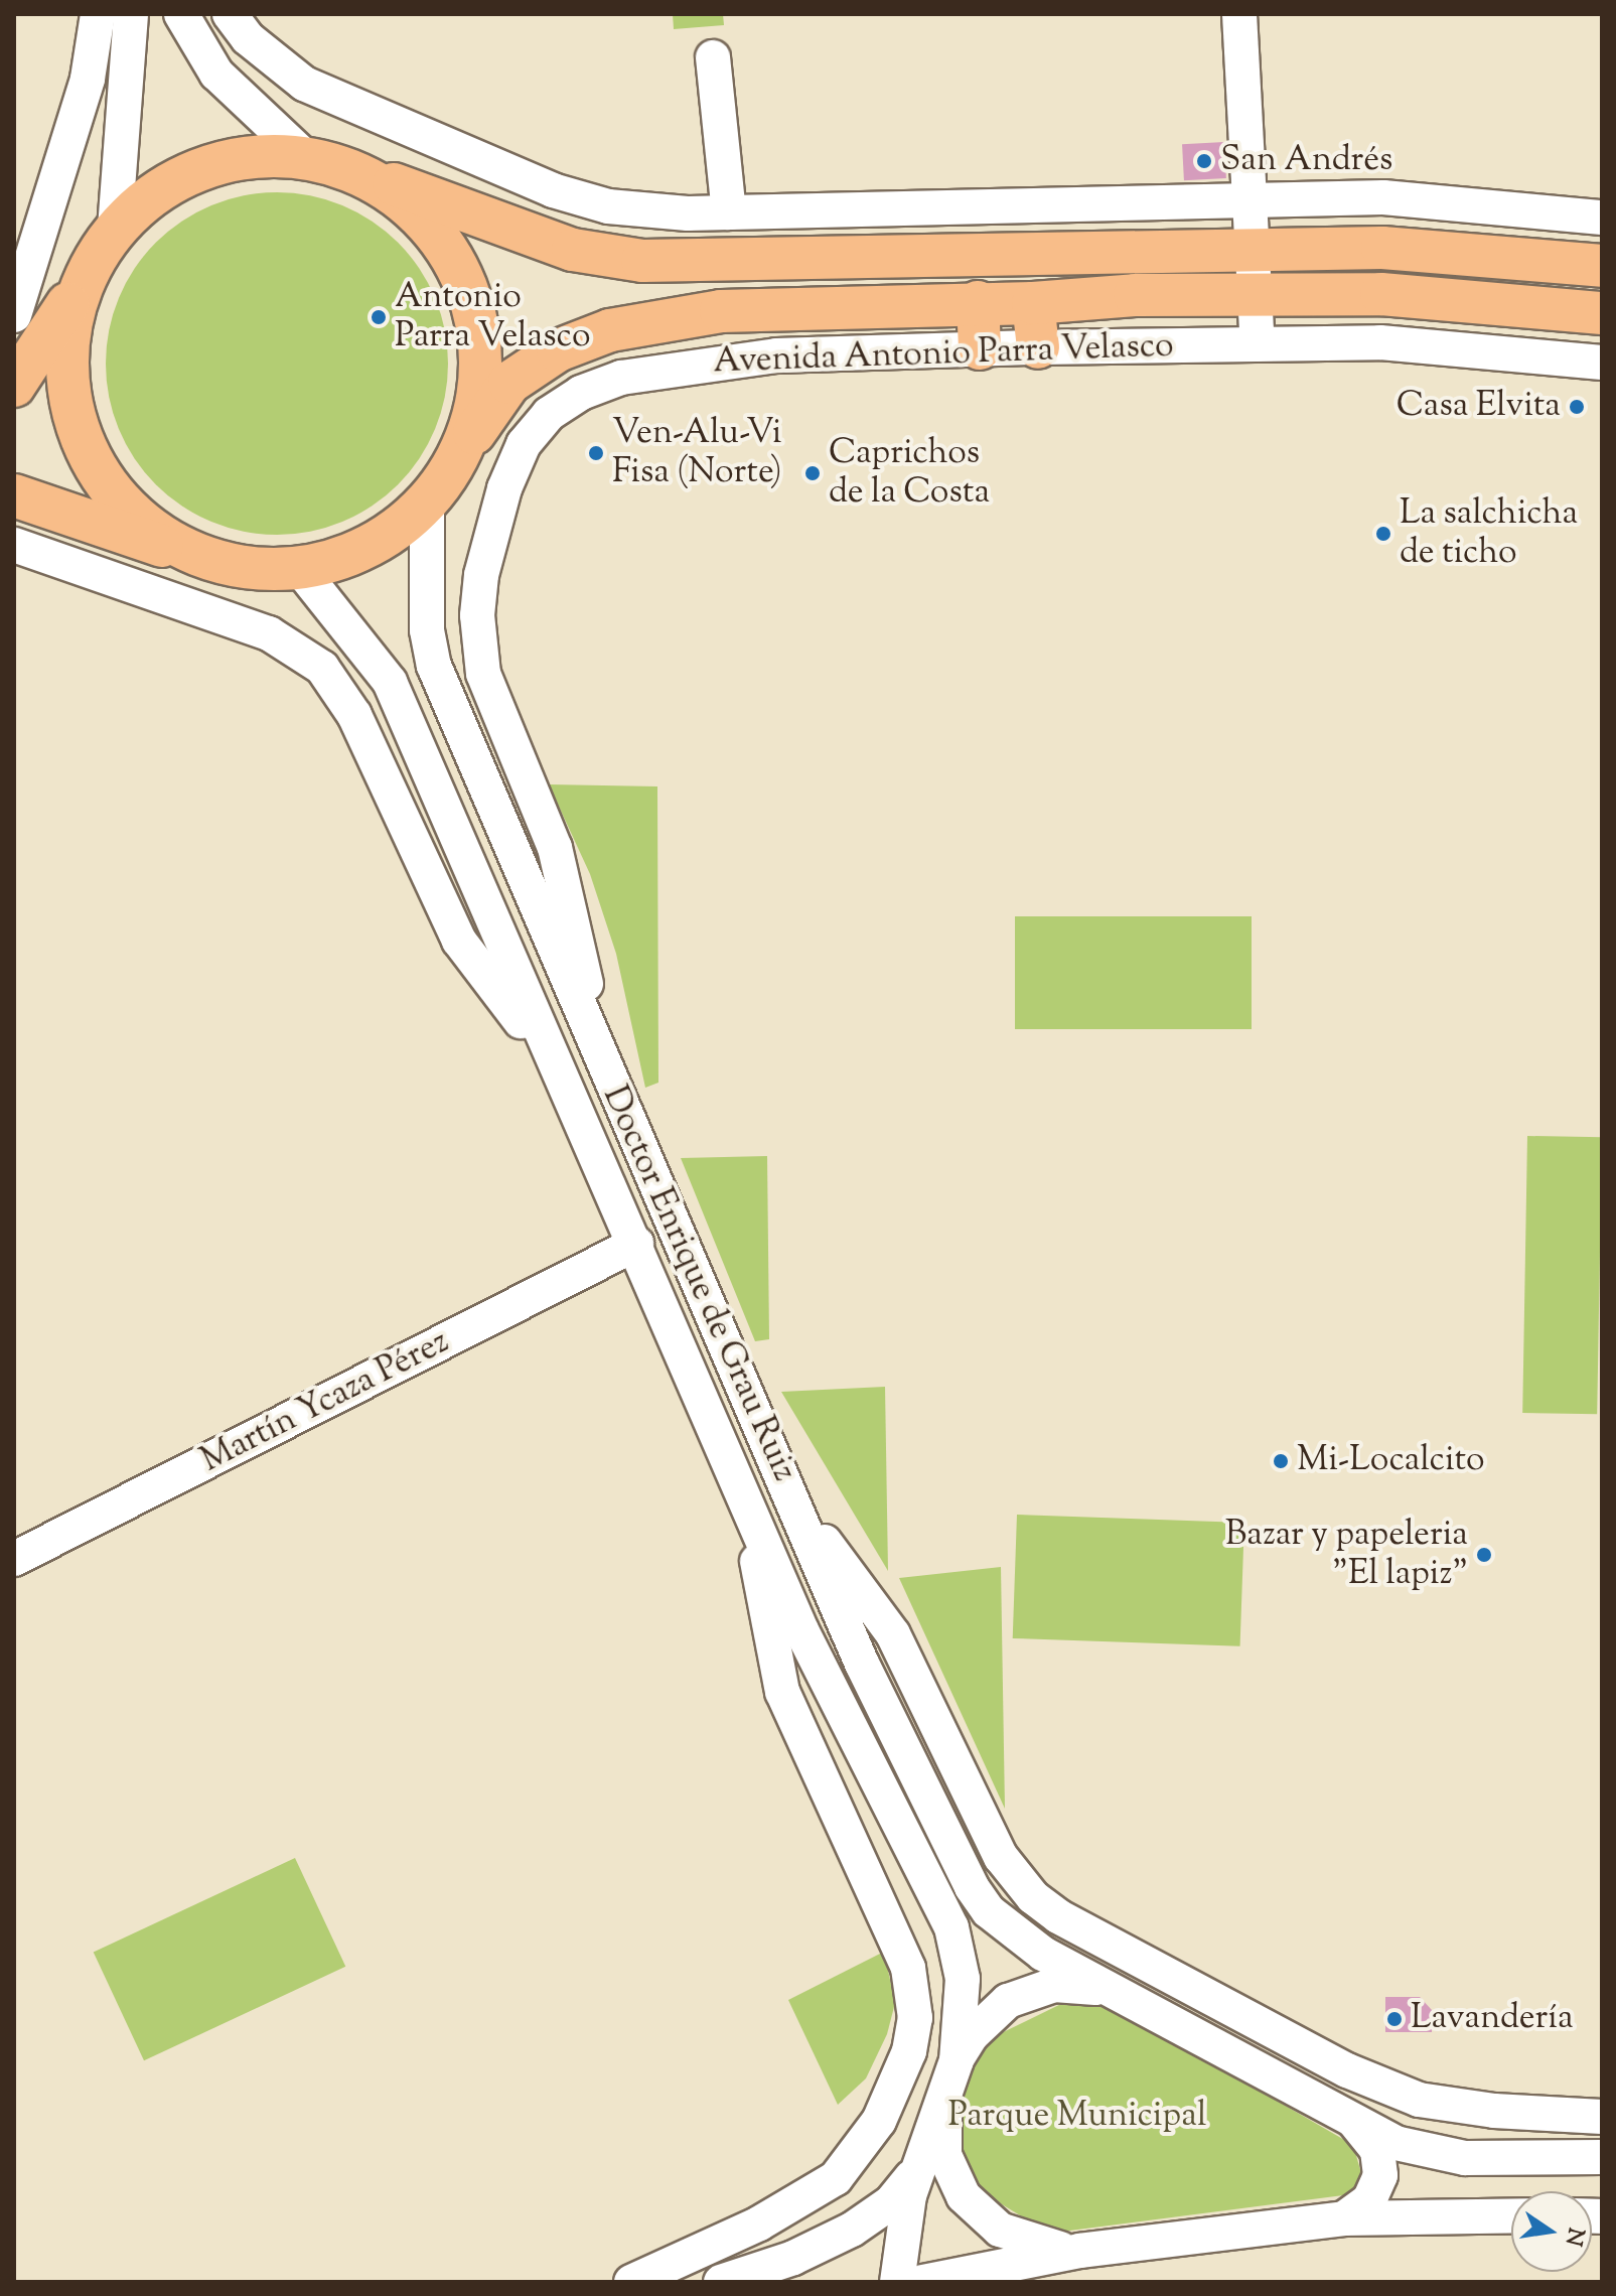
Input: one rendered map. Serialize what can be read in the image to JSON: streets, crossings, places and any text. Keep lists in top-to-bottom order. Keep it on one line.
{"streets":{"main road":["Avenida Antonio Parra Velasco"],"street":["Doctor Enrique de Grau Ruiz","Martín Ycaza Pérez"]},"crossings":[["Avenida Antonio Parra Velasco","Doctor Enrique de Grau Ruiz"],["Doctor Enrique de Grau Ruiz","Martín Ycaza Pérez"]],"parks":["Parque Municipal"],"places":["San Andrés","Antonio Parra Velasco","Casa Elvita","Ven-Alu-Vi Fisa (Norte)","Caprichos de la Costa","La salchicha de ticho","Mi-Localcito","Bazar y papeleria \"El lapiz\"","Lavandería"],"north":"right"}
